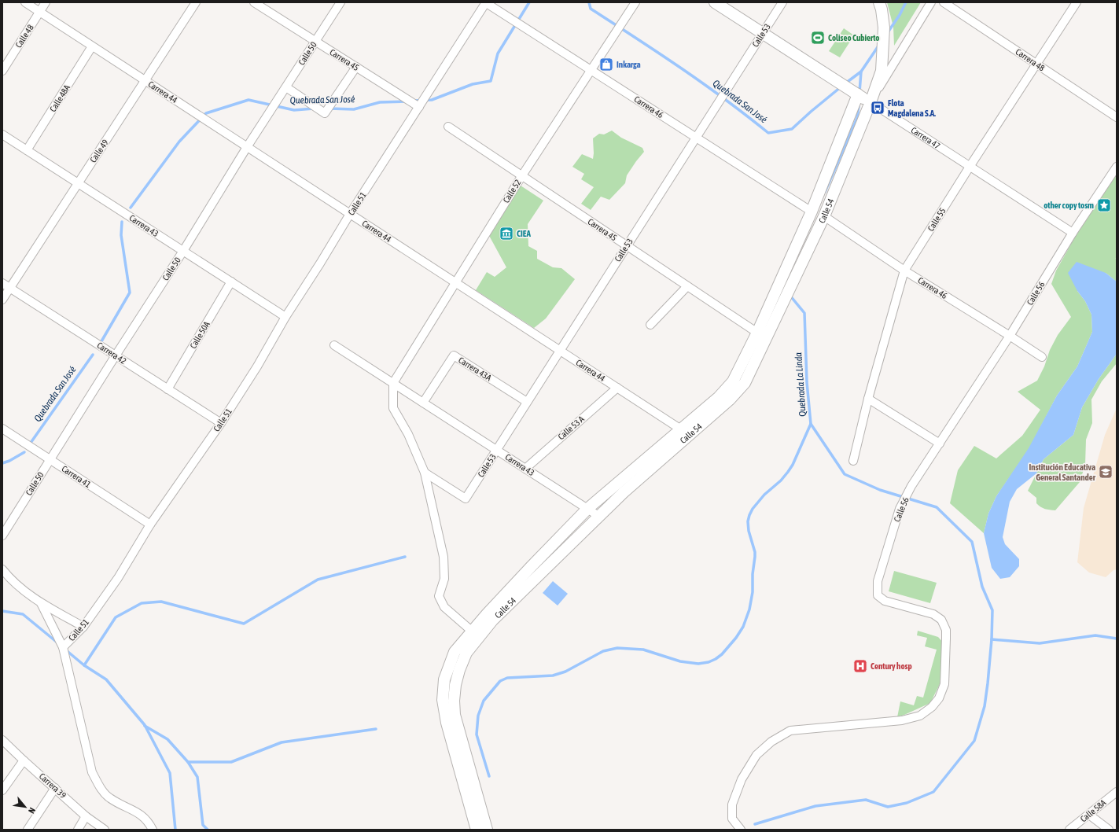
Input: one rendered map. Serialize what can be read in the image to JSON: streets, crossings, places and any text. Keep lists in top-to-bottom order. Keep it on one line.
{"streets":{"main road":["Carrera 47","Calle 54"],"street":["Calle 53","Calle 48","Calle 50","Carrera 45","Carrera 48","Carrera 44","Calle 48A","Carrera 46","Calle 49","Calle 52","Calle 51","Calle 55","Carrera 43","Calle 56","Calle 50A","Carrera 42","Carrera 43A","Calle 53 A","Carrera 41","Carrera 39","Calle 58A"]},"crossings":[["Calle 53","Carrera 45"],["Calle 53","Carrera 44"],["Calle 53","Carrera 46"],["Calle 53","Carrera 47"],["Calle 53","Carrera 43"],["Calle 53","Carrera 43A"],["Calle 48","Carrera 44"],["Calle 50","Carrera 45"],["Calle 50","Carrera 44"],["Calle 50","Carrera 43"],["Calle 50","Carrera 42"],["Calle 50","Carrera 41"],["Carrera 45","Calle 52"],["Carrera 45","Calle 51"],["Carrera 45","Calle 54"],["Carrera 48","Calle 55"],["Carrera 44","Calle 48A"],["Carrera 44","Calle 49"],["Carrera 44","Calle 52"],["Carrera 44","Calle 51"],["Carrera 44","Calle 54"],["Carrera 44","Calle 53 A"],["Calle 48A","Carrera 43"],["Carrera 46","Calle 52"],["Carrera 46","Calle 51"],["Carrera 46","Calle 54"],["Carrera 46","Calle 55"],["Carrera 46","Calle 56"],["Carrera 47","Calle 54"],["Carrera 47","Calle 55"],["Carrera 47","Calle 56"],["Calle 49","Carrera 43"],["Calle 49","Carrera 42"],["Calle 52","Carrera 43"],["Calle 51","Carrera 43"],["Calle 51","Carrera 42"],["Calle 51","Carrera 41"],["Calle 54","Carrera 43"],["Carrera 43","Calle 50A"],["Carrera 43","Carrera 43A"],["Carrera 43","Calle 53 A"],["Calle 50A","Carrera 42"]],"water":["Quebrada San José","Quebrada La Linda"],"places":{"sports":["Coliseo Cubierto"],"shop":["Inkarga"],"bus stop":["Flota Magdalena S.A."],"place":["other copy tosm"],"museum":["CIEA"],"school or university":["Institución Educativa General Santander"],"hospital":["Century hosp"]},"north":"bottom right"}
